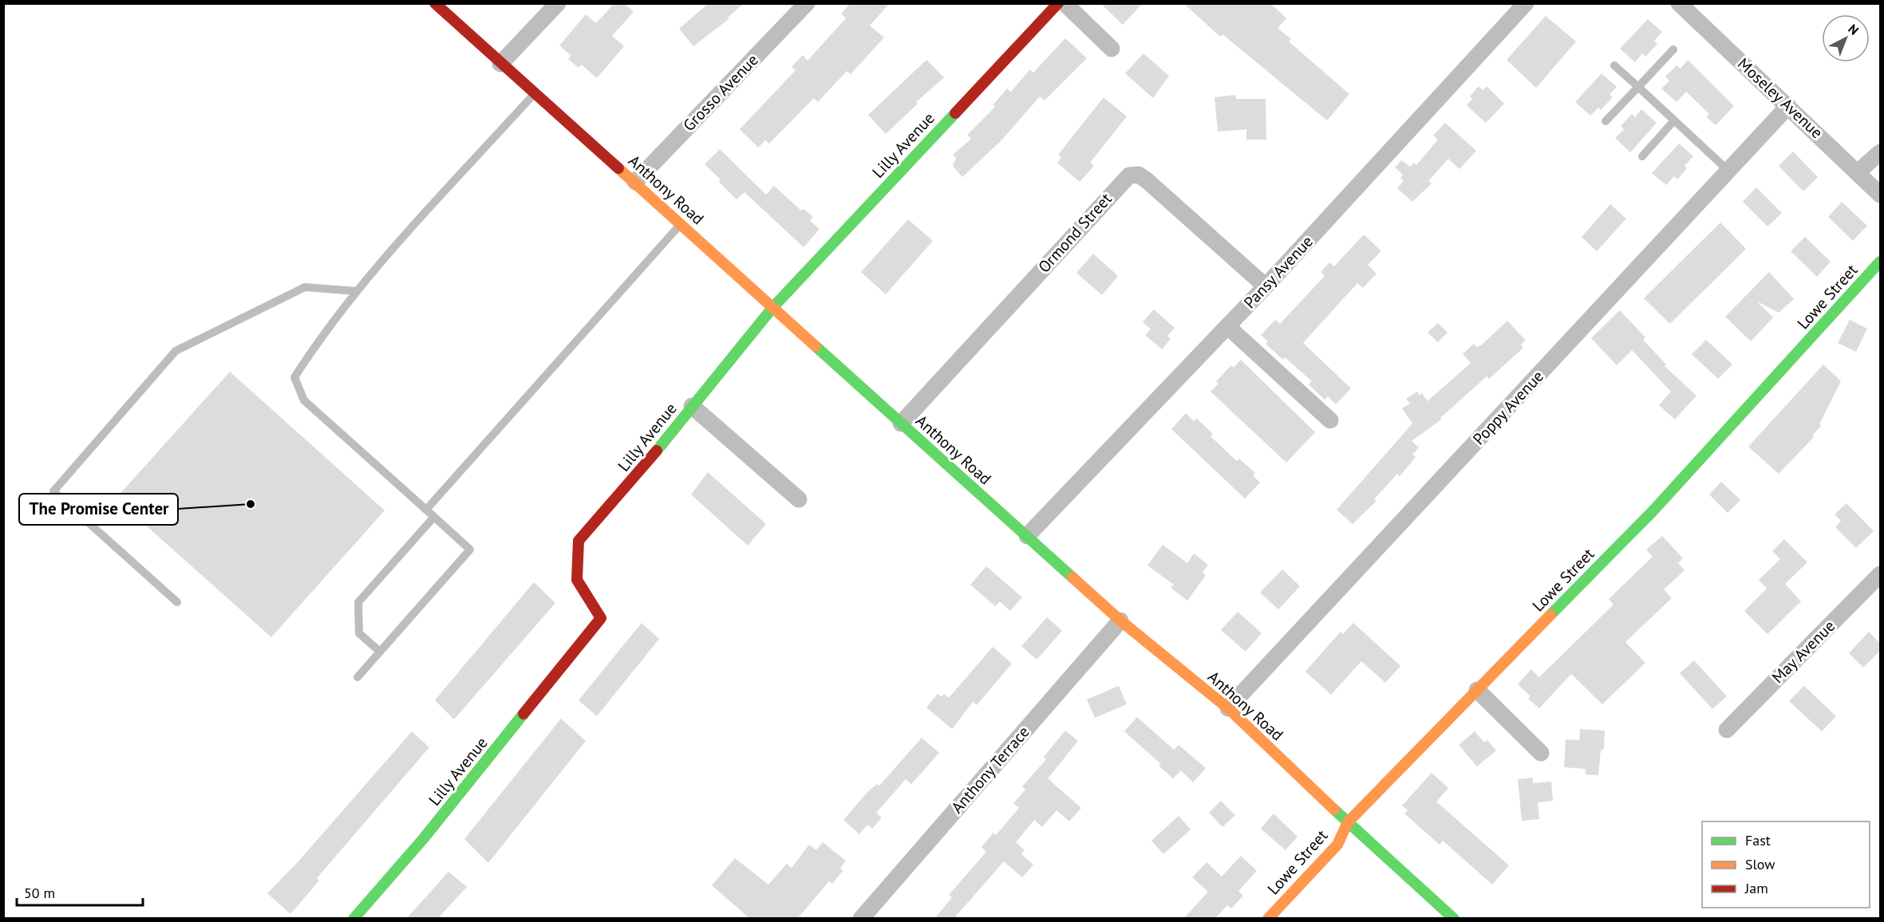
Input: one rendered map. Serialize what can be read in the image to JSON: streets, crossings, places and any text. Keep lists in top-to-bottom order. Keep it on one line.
{"streets":{"street":["Grosso Avenue","Moseley Avenue","Lilly Avenue","Anthony Road","Ormond Street","Pansy Avenue","Lowe Street","Poppy Avenue","May Avenue","Anthony Terrace"]},"crossings":[["Grosso Avenue","Anthony Road"],["Moseley Avenue","Poppy Avenue"],["Lilly Avenue","Anthony Road"],["Anthony Road","Ormond Street"],["Anthony Road","Pansy Avenue"],["Anthony Road","Lowe Street"],["Anthony Road","Poppy Avenue"],["Anthony Road","Anthony Terrace"],["Ormond Street","Pansy Avenue"]],"places":["The Promise Center"],"legend":["Fast","Slow","Jam"],"scale_bar":"50 m","north":"top right"}
